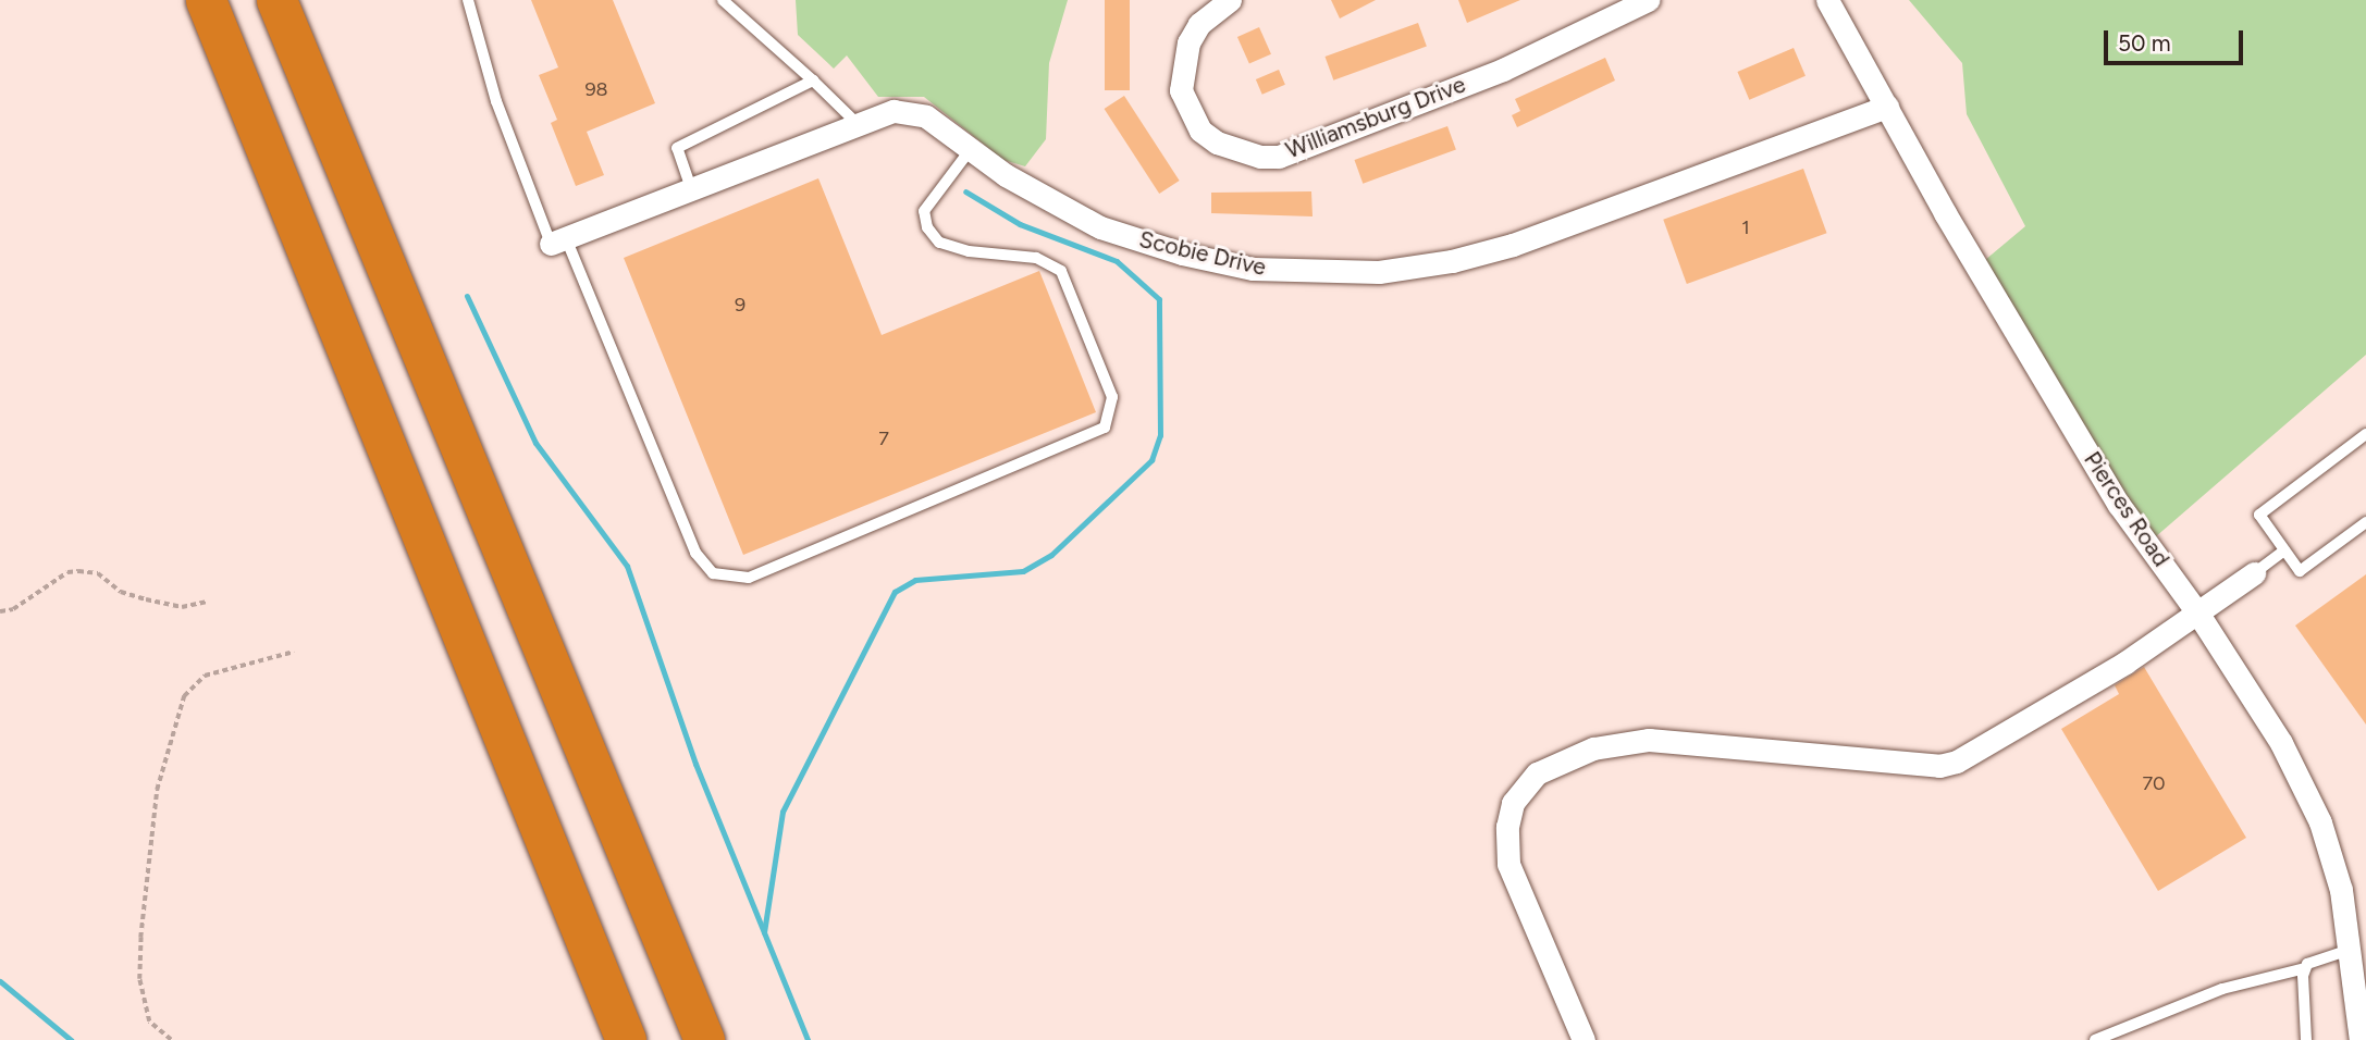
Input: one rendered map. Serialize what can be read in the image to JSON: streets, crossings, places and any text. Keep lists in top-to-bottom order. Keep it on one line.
{"streets":{"street":["Williamsburg Drive","Scobie Drive","Pierces Road"]},"crossings":[["Scobie Drive","Pierces Road"]],"house_numbers":["98","1","9","7","70"],"scale_bar":"50 m"}
